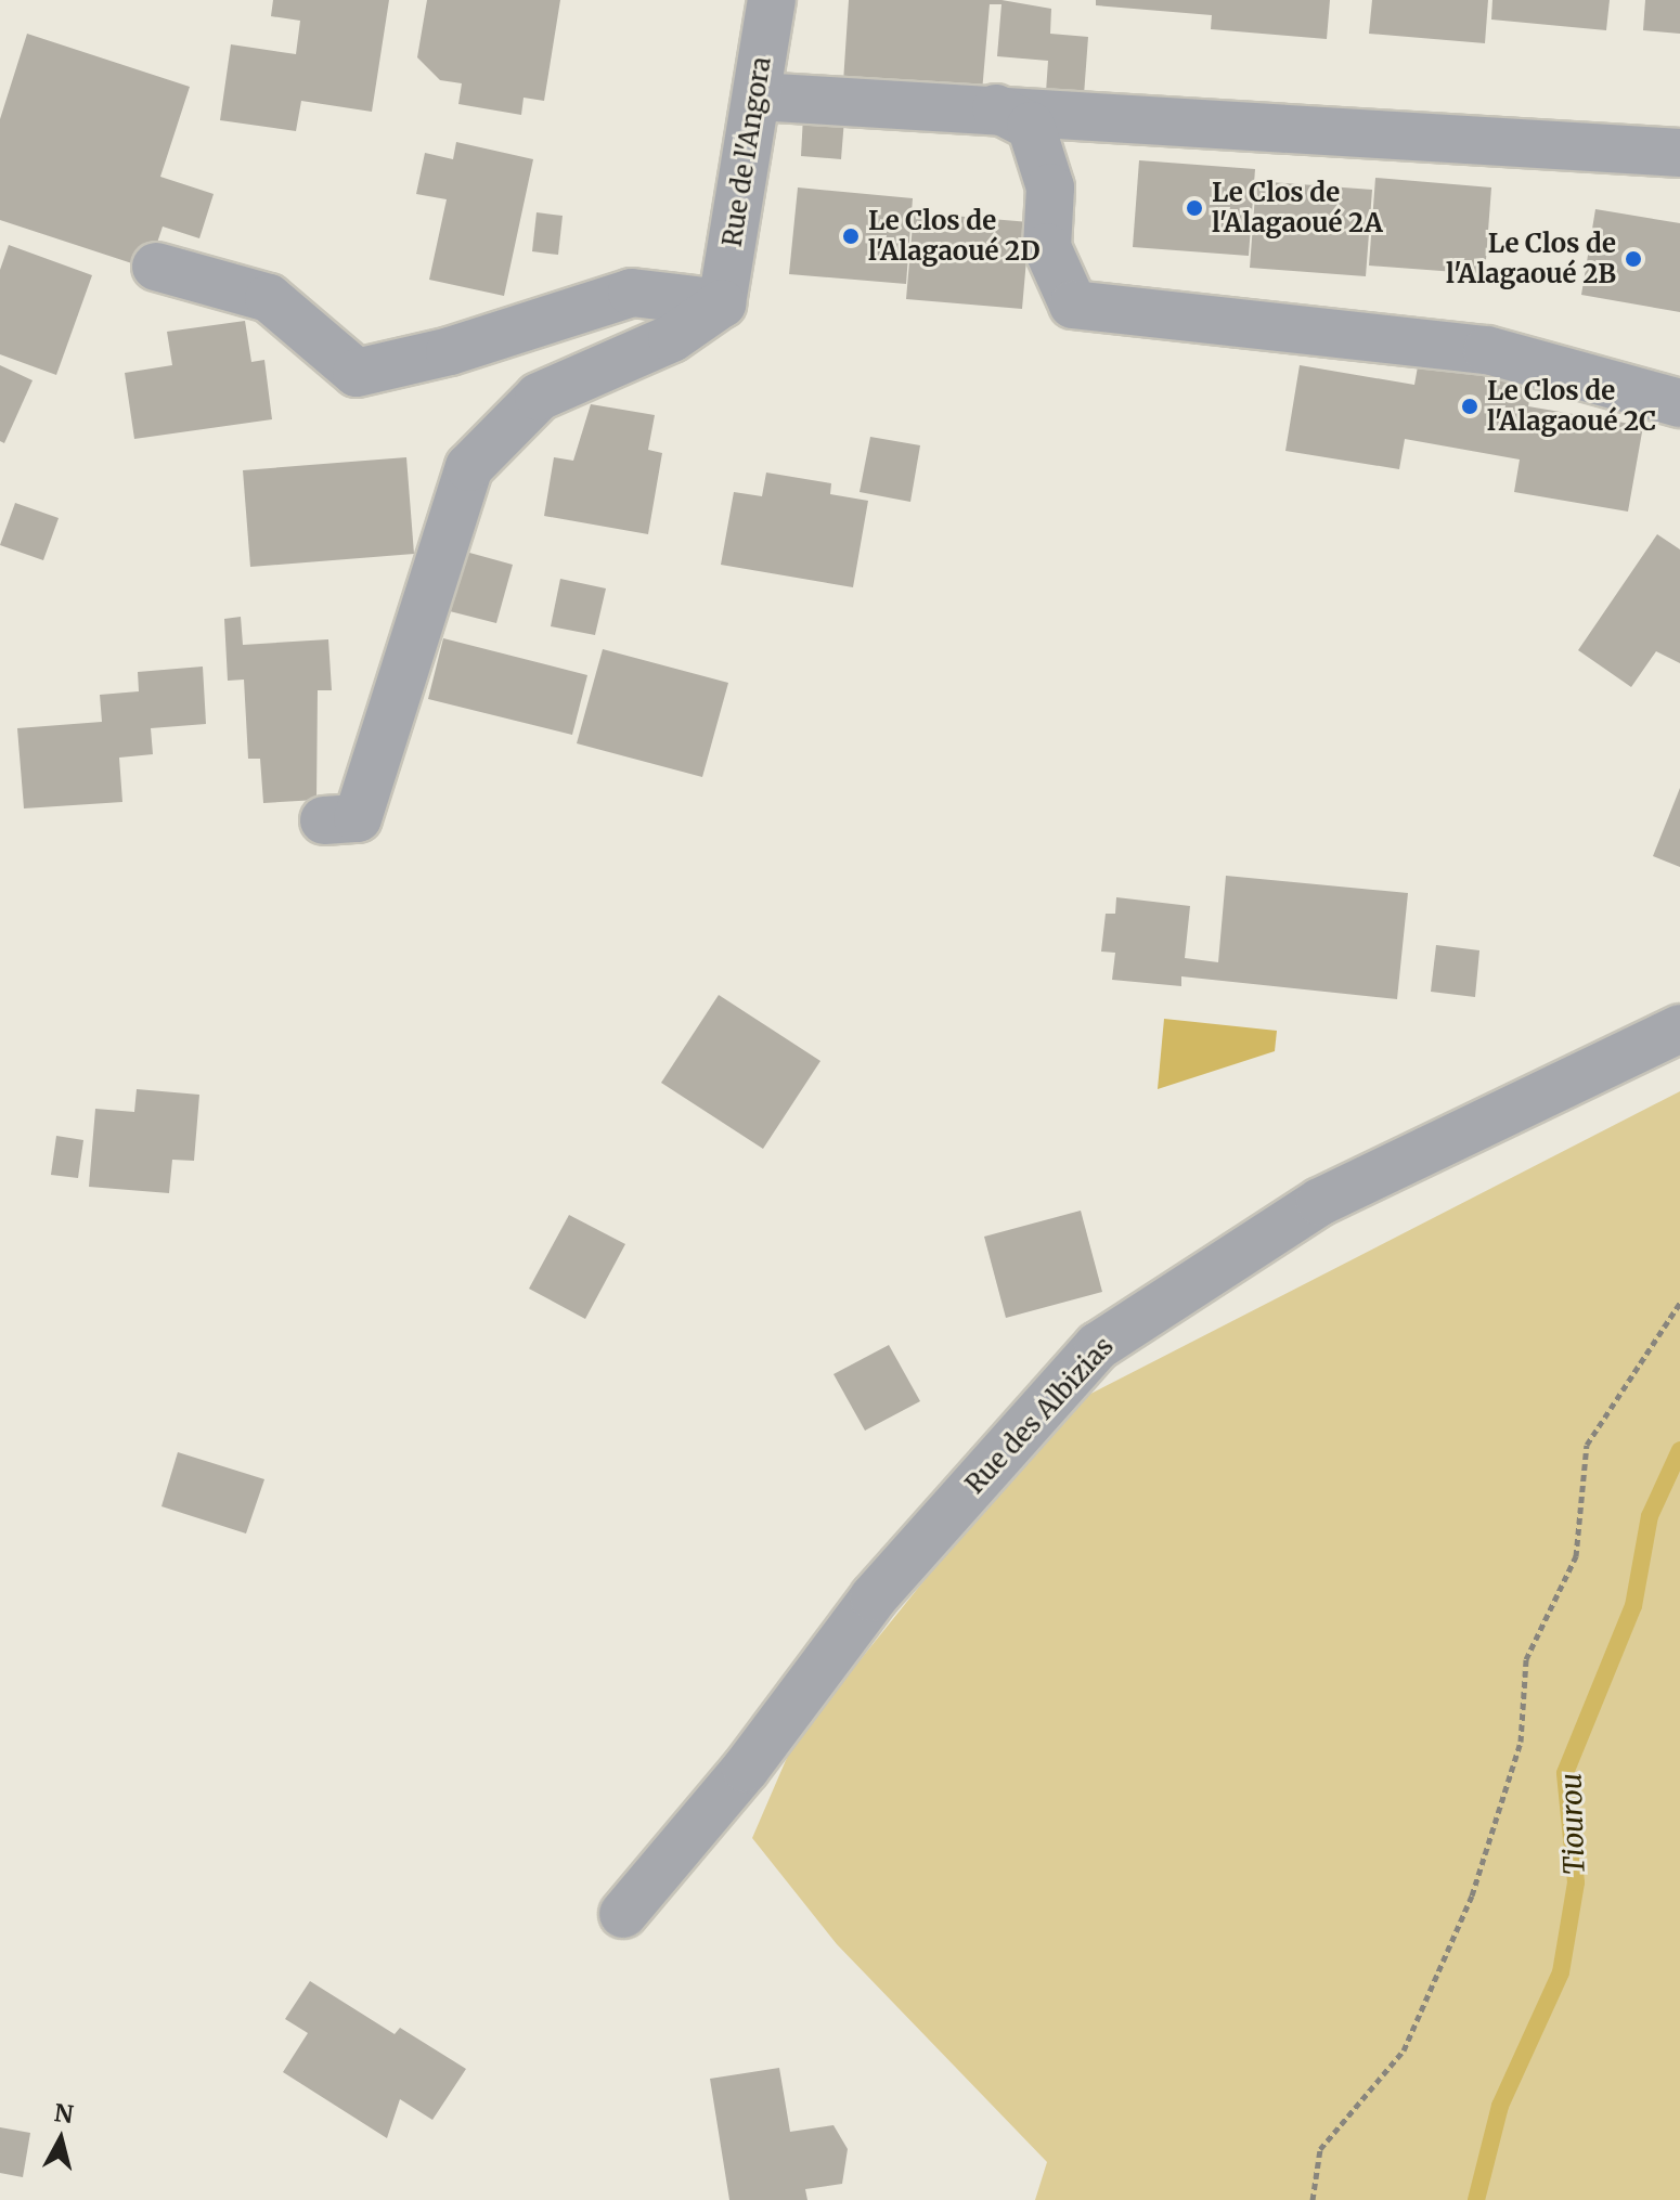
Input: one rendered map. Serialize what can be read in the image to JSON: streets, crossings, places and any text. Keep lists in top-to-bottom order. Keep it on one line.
{"streets":{"street":["Rue de l'Angora","Rue des Albizias"]},"water":["Tiourou"],"places":["Le Clos de l'Alagaoué 2A","Le Clos de l'Alagaoué 2D","Le Clos de l'Alagaoué 2B","Le Clos de l'Alagaoué 2C"],"north":"top"}
